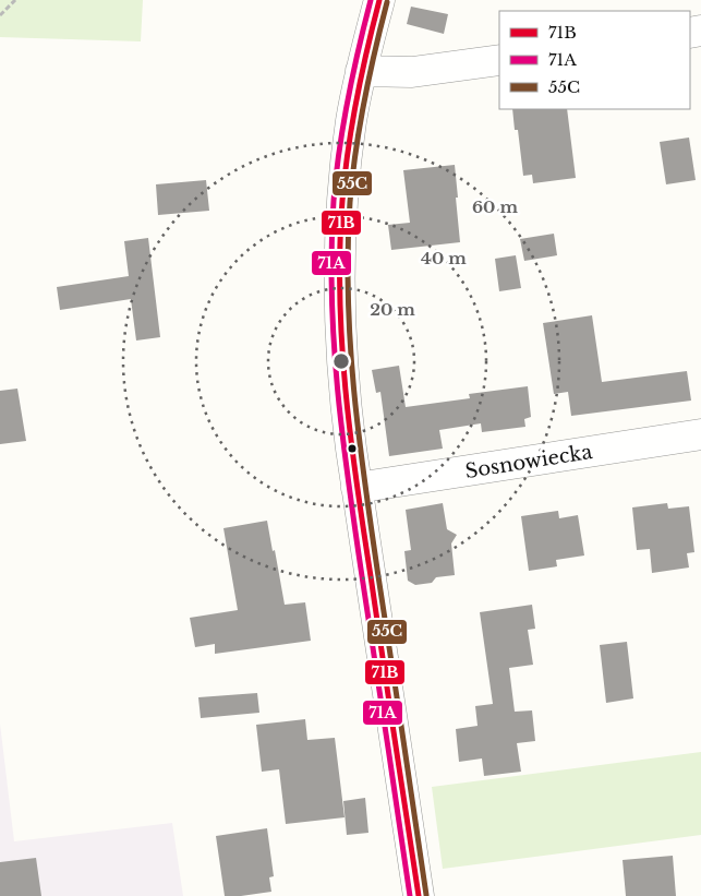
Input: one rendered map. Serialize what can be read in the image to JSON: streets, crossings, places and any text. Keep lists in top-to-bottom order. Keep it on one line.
{"streets":{"street":["Sosnowiecka"]},"lines":["transit line 71B","transit line 71A","transit line 55C"],"legend":["71B","71A","55C"],"rings":["60 m","40 m","20 m"]}
